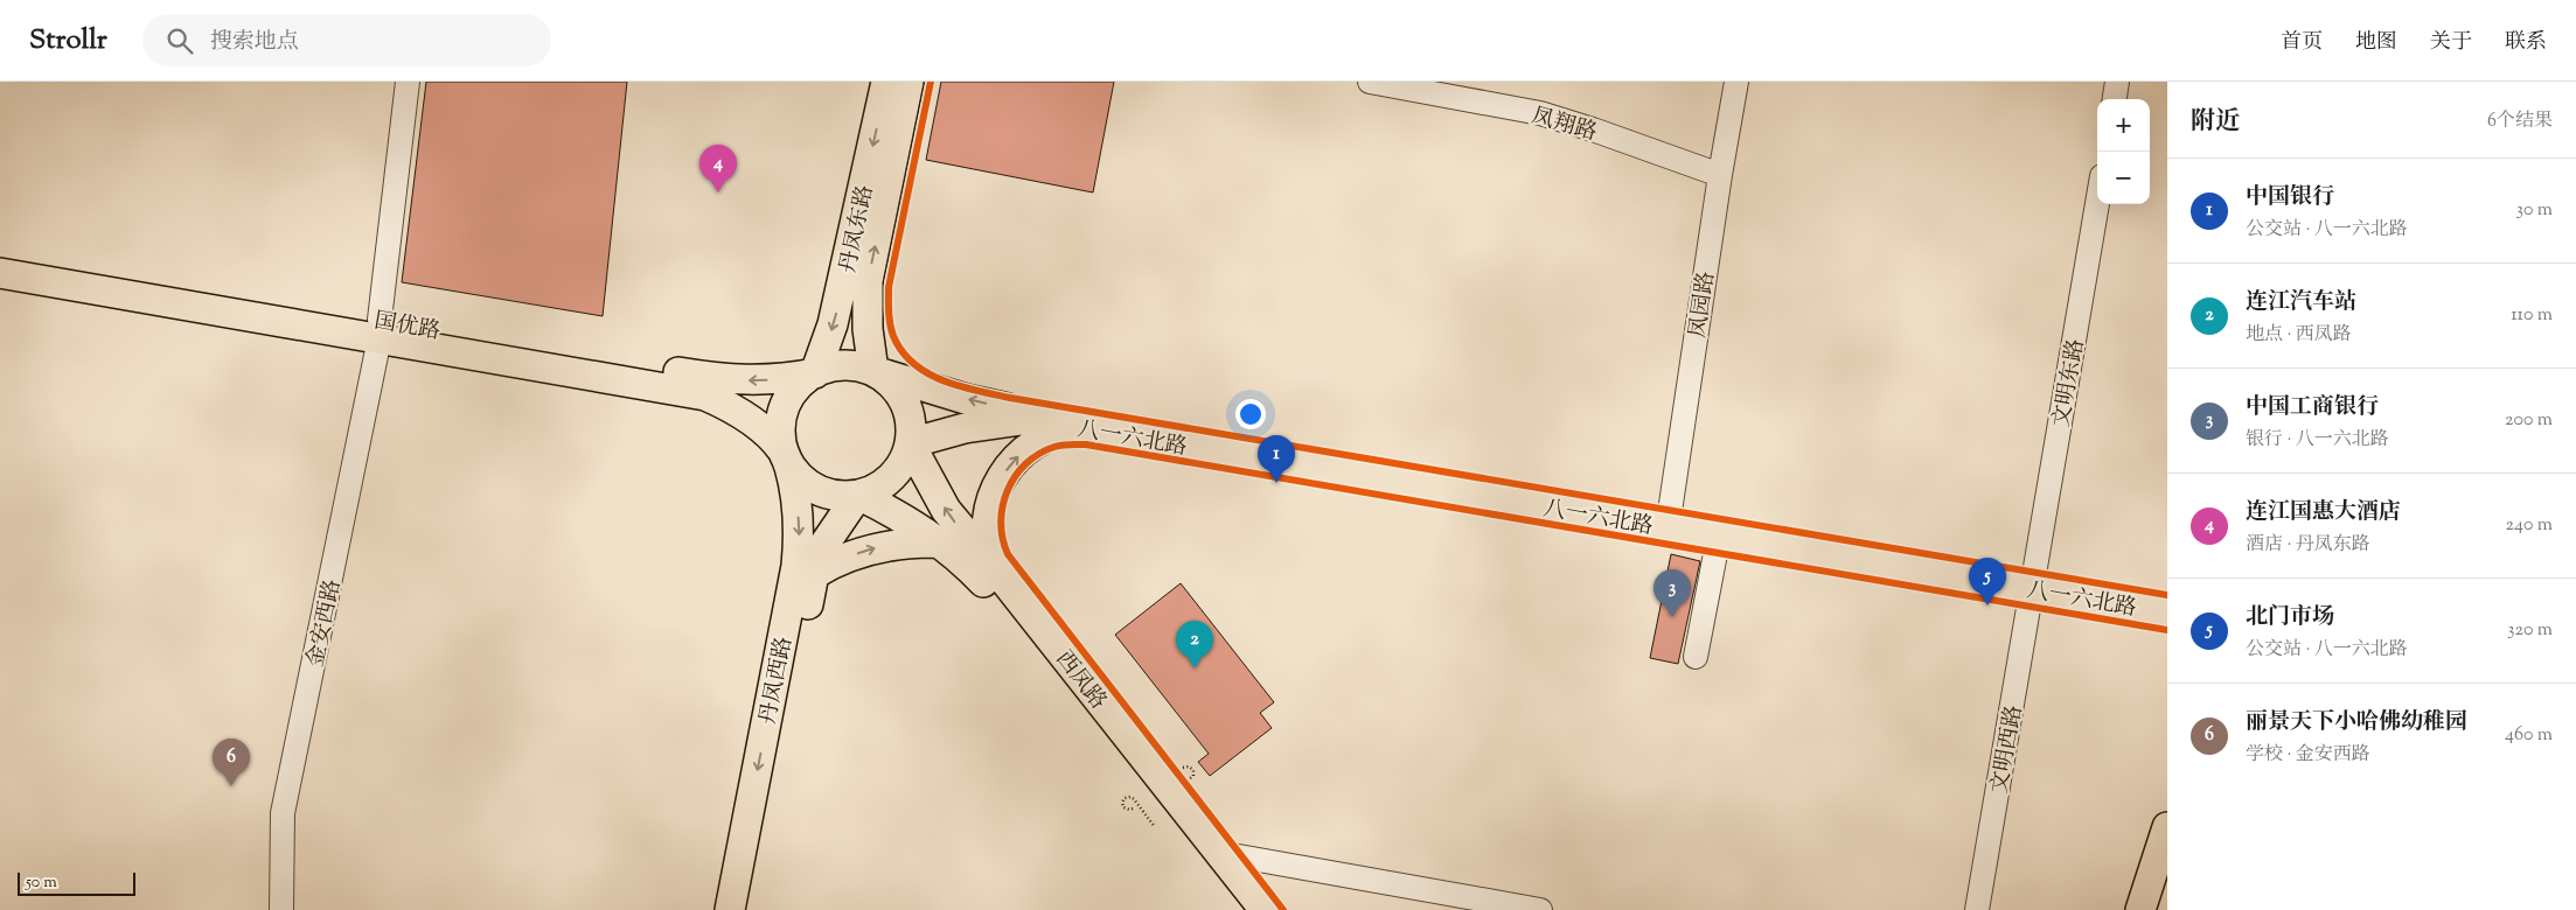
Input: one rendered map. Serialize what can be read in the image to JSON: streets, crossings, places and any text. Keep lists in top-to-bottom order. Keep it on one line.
{"streets":{"main road":["丹凤东路","国优路","八一六北路","西凤路","丹凤西路"],"street":["凤翔路","凤园路","文明东路","金安西路","文明西路"]},"crossings":[["凤翔路","凤园路"],["丹凤东路","国优路"],["丹凤东路","八一六北路"],["丹凤东路","西凤路"],["丹凤东路","丹凤西路"],["凤园路","八一六北路"],["国优路","八一六北路"],["国优路","金安西路"],["国优路","西凤路"],["国优路","丹凤西路"],["文明东路","八一六北路"],["文明东路","文明西路"],["八一六北路","西凤路"],["八一六北路","丹凤西路"],["八一六北路","文明西路"],["西凤路","丹凤西路"]],"scale_bar":"50 m","page":{"header":"Strollr","search":"搜索地点","nav":["首页","地图","关于","联系"],"heading":["附近","6个结果"],"map_buttons":["+","−"],"pins":["4","1","5","3","2","6"],"list":[{"mark":"1","name":"中国银行","note":"公交站 · 八一六北路","value":"30 m"},{"mark":"2","name":"连江汽车站","note":"地点 · 西凤路","value":"110 m"},{"mark":"3","name":"中国工商银行","note":"银行 · 八一六北路","value":"200 m"},{"mark":"4","name":"连江国惠大酒店","note":"酒店 · 丹凤东路","value":"240 m"},{"mark":"5","name":"北门市场","note":"公交站 · 八一六北路","value":"320 m"},{"mark":"6","name":"丽景天下小哈佛幼稚园","note":"学校 · 金安西路","value":"460 m"}],"scale":"50 m"}}
